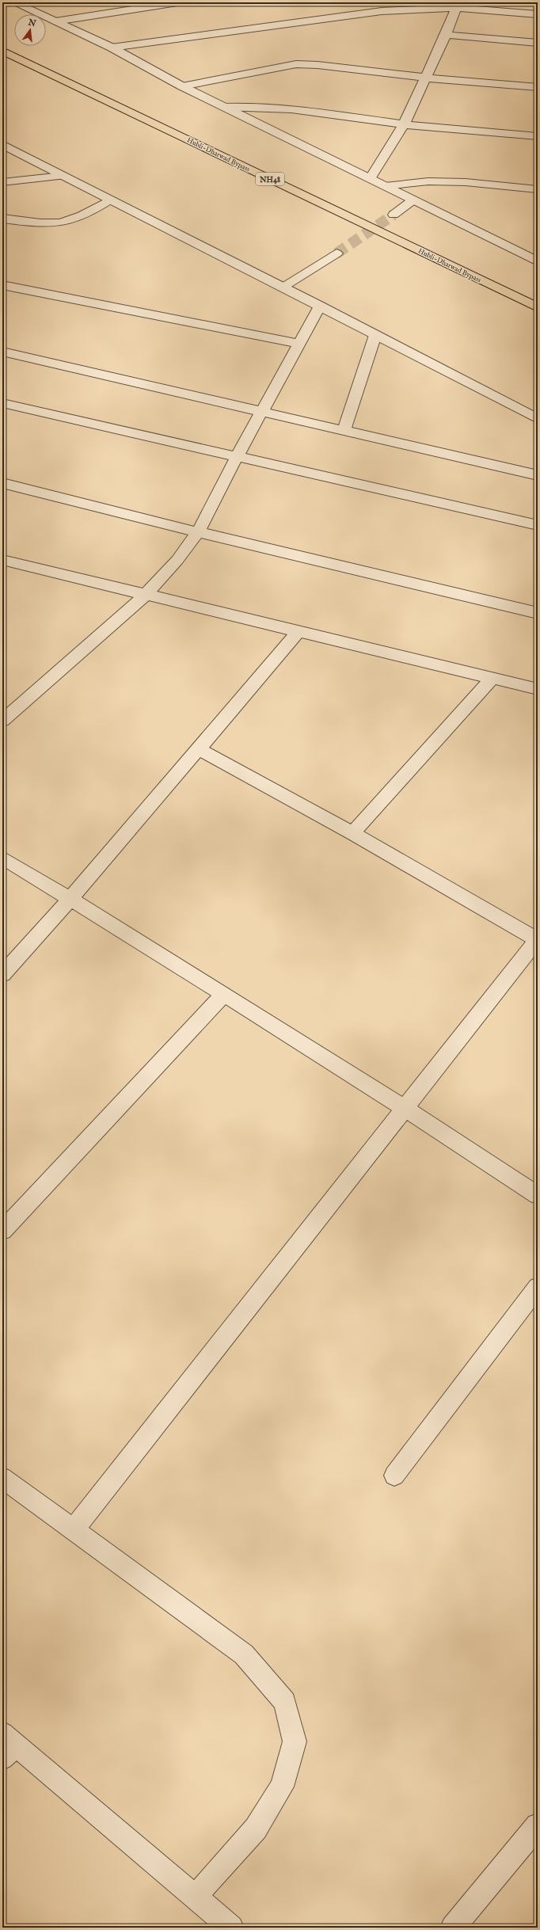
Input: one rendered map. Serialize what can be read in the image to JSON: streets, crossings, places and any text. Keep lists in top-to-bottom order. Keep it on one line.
{"streets":{"highway":["Hubli-Dharwad Bypass","NH48"]},"north":"top"}
